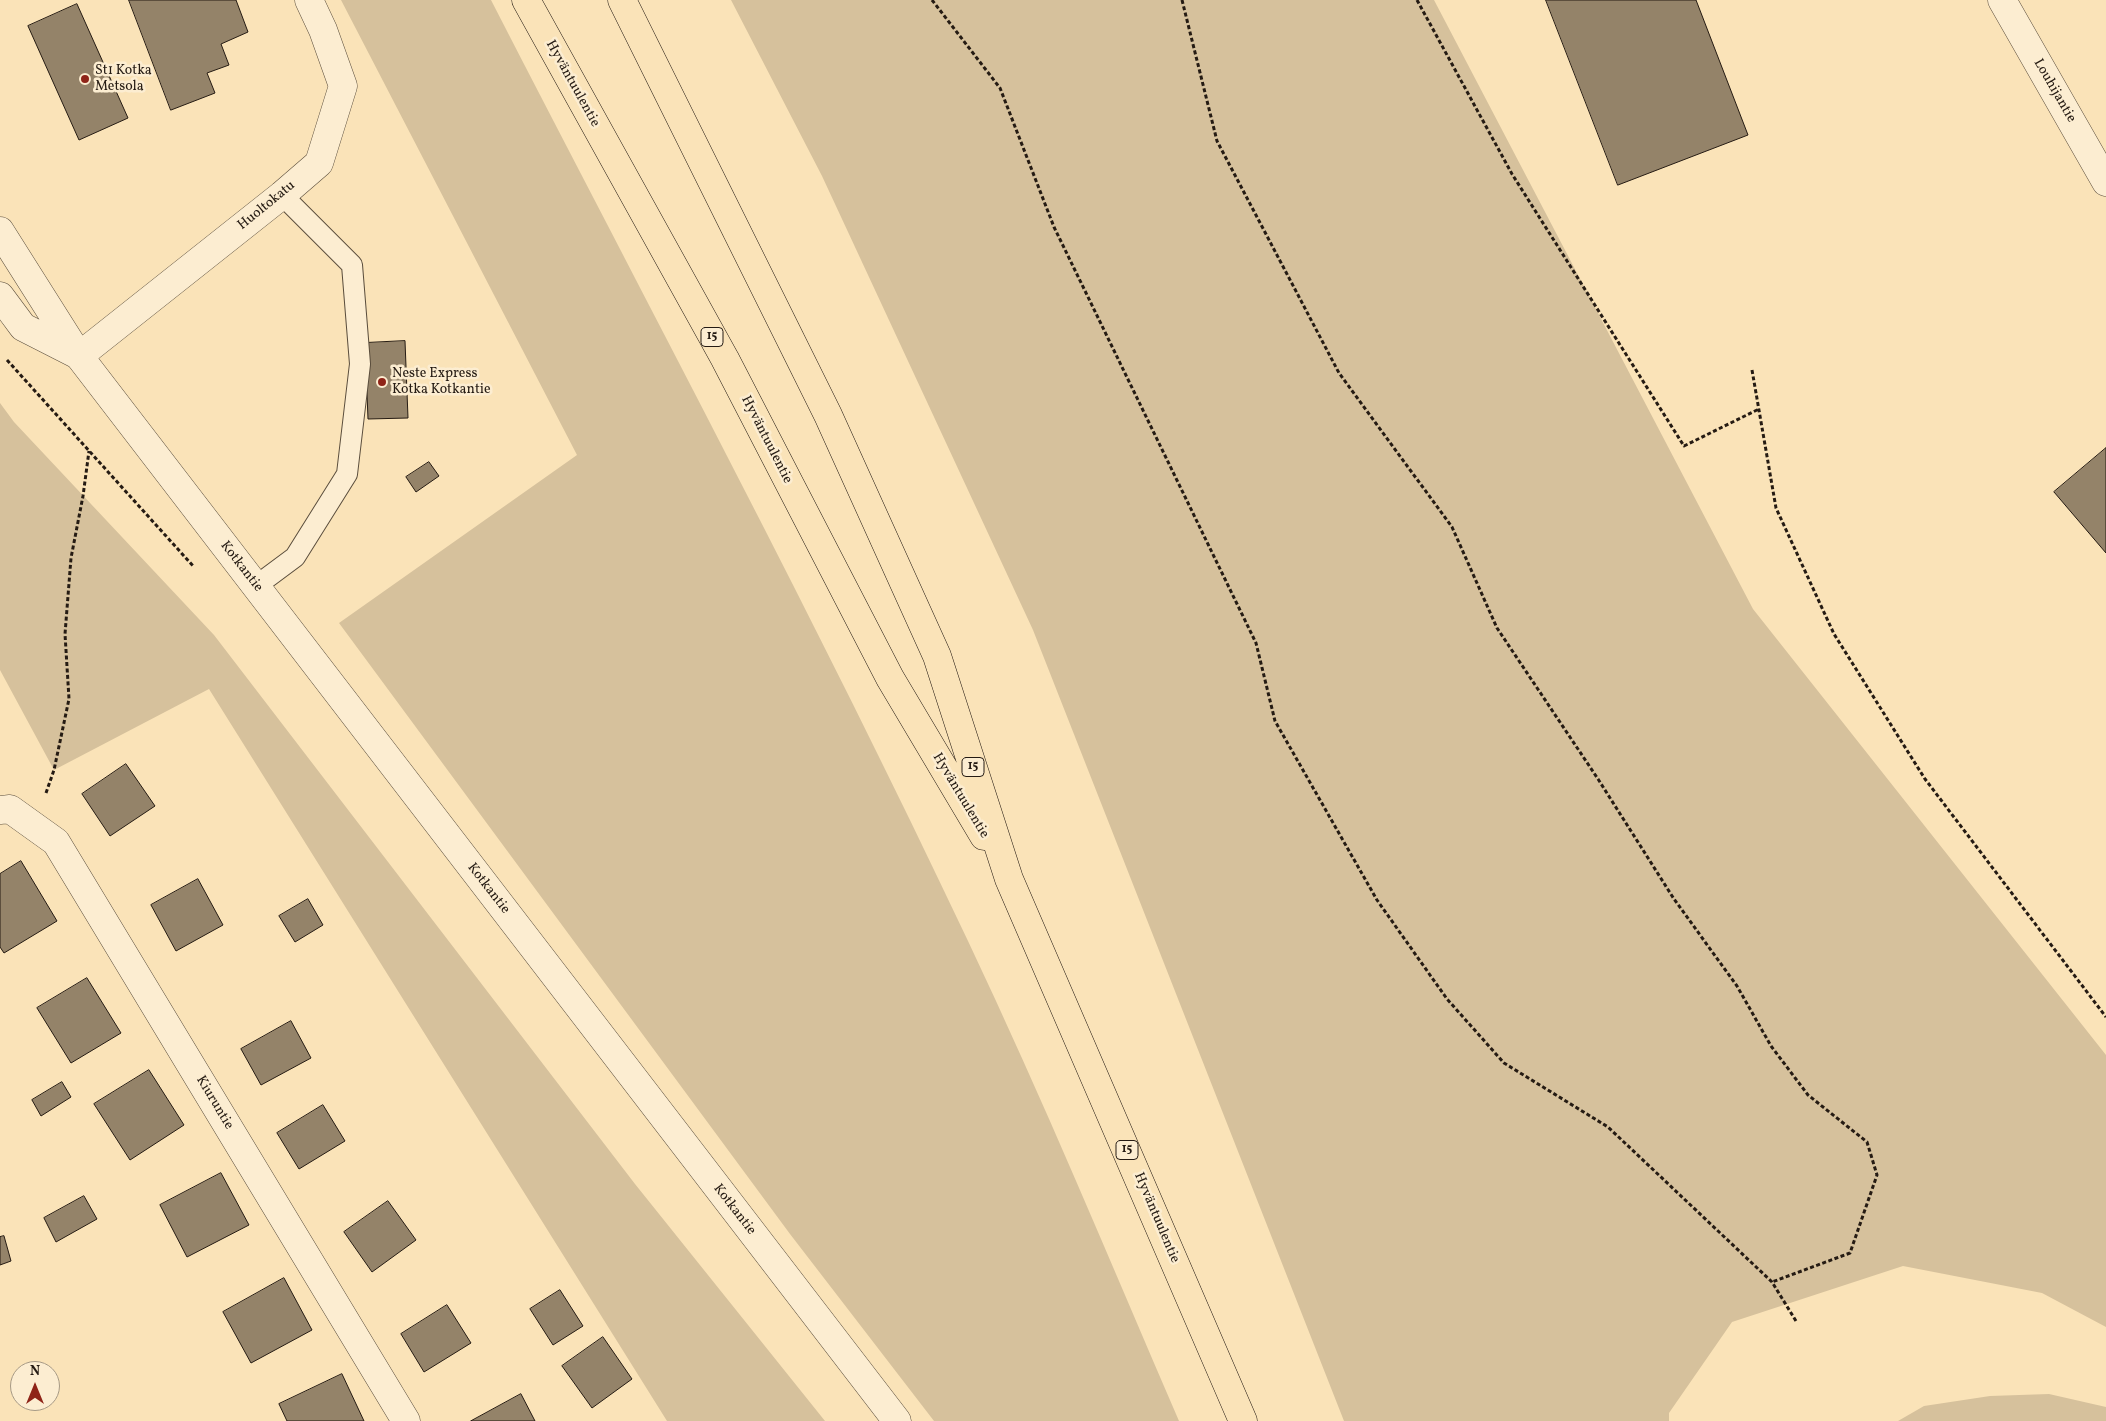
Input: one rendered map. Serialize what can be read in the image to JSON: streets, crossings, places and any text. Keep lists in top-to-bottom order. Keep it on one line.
{"streets":{"highway":["Hyväntuulentie","15"],"street":["Louhijantie","Huoltokatu","Kotkantie","Kiuruntie"]},"crossings":[["Huoltokatu","Kotkantie"]],"places":["St1 Kotka Metsola","Neste Express Kotka Kotkantie"],"north":"top"}
